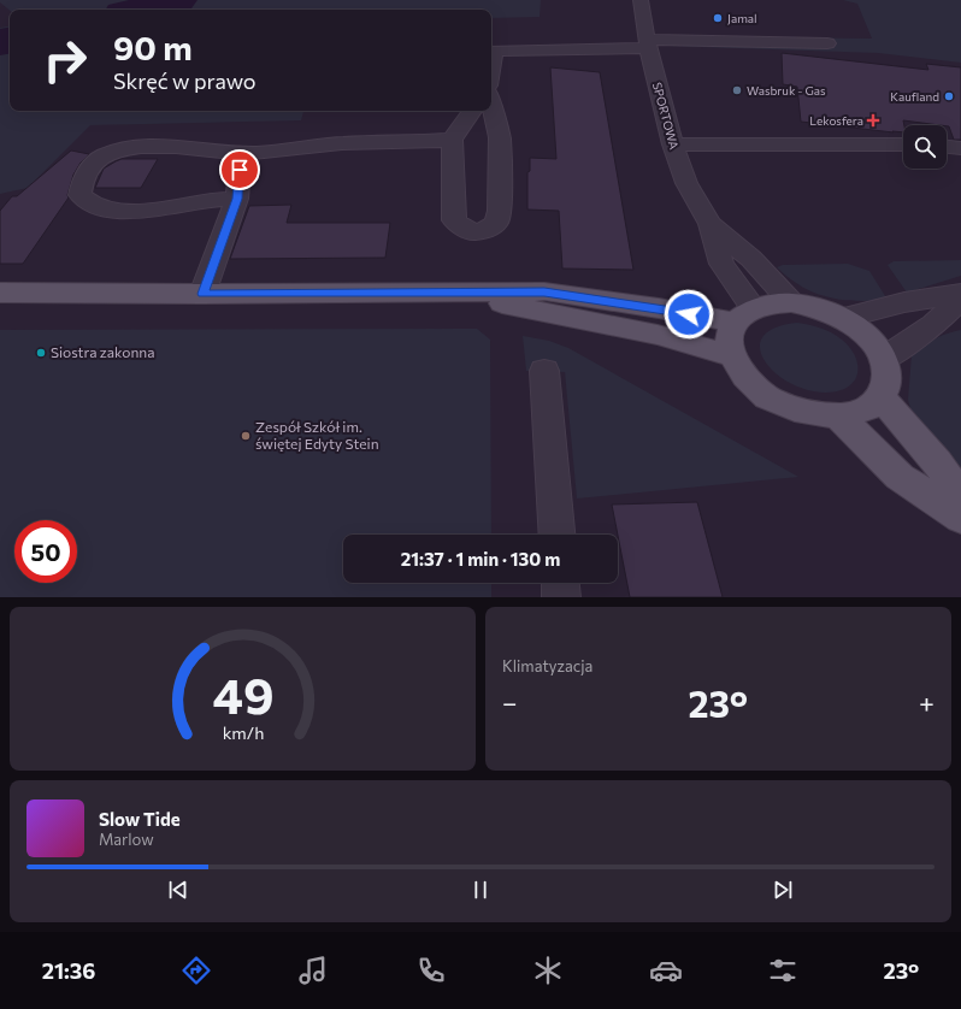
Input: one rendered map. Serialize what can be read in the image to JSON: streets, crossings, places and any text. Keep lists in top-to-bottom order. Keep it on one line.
{"streets":{"street":["SPORTOWA"]},"places":{"other":["Jamal","Wasbruk - Gas","Kaufland","Siostra zakonna","Zespół Szkół im. świętej Edyty Stein"],"health":["Lekosfera"]},"page":{"turn":["90 m","Skręć w prawo"],"limit":"50","trip":"21:37 · 1 min · 130 m","tile":"Klimatyzacja","heat":["−","23°","+"],"song":["Slow Tide","Marlow"],"tabs":["21:36","23°"],"gauge":["49","km/h"]}}
